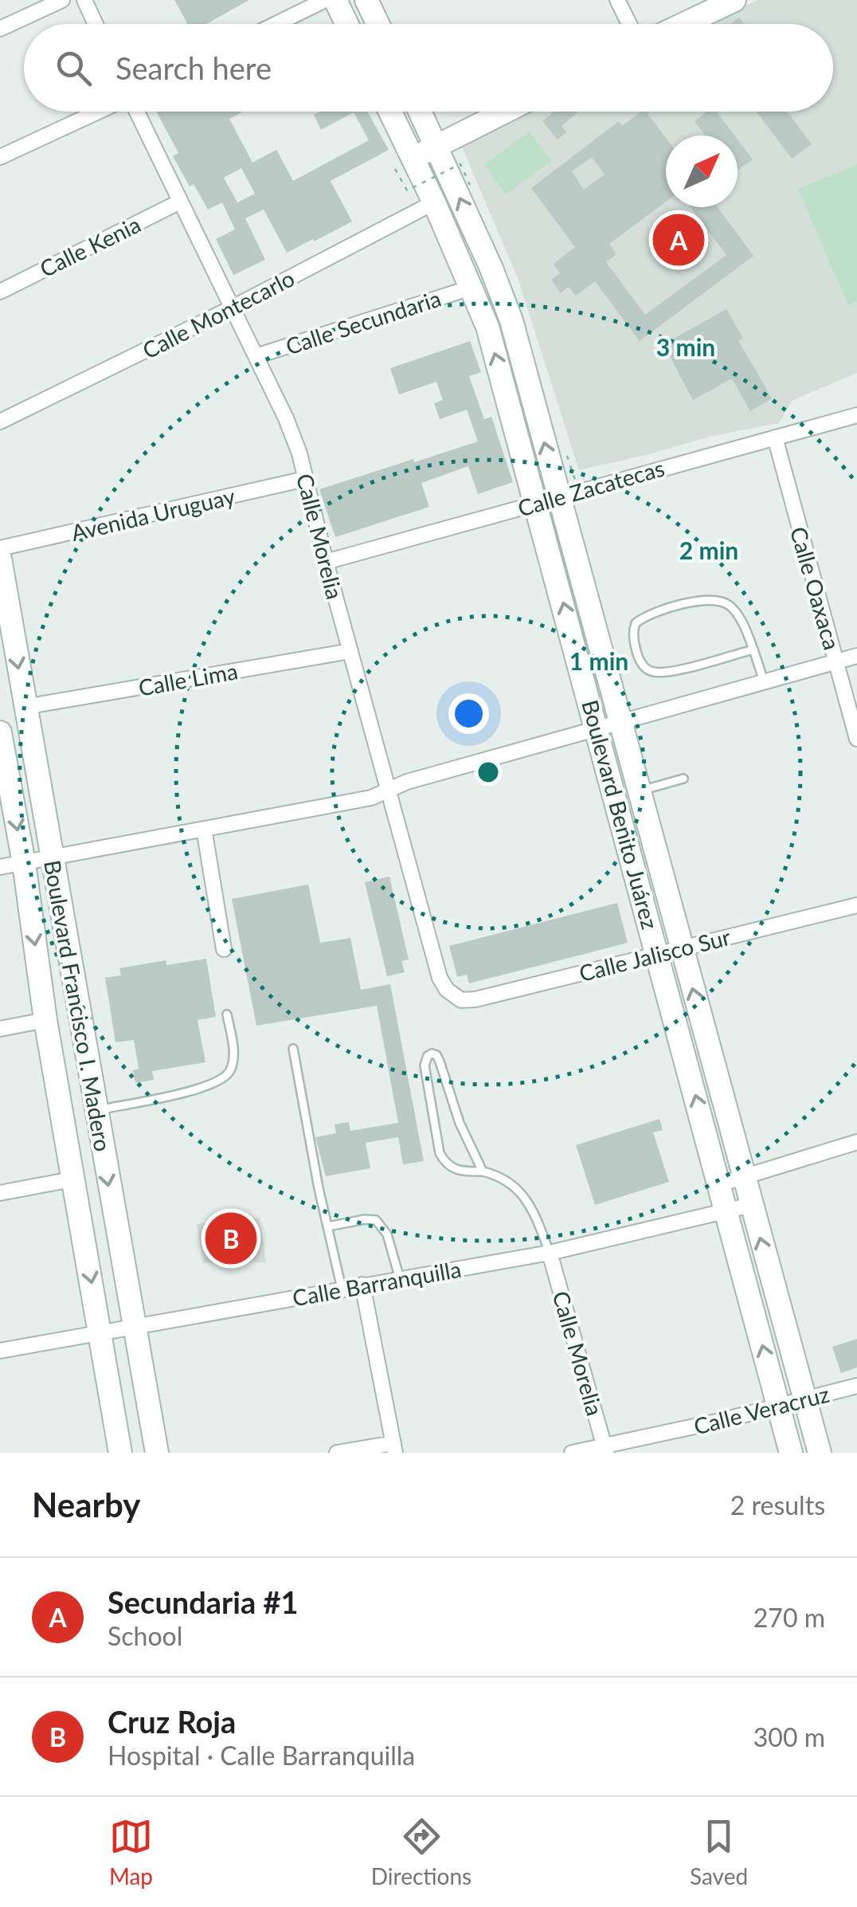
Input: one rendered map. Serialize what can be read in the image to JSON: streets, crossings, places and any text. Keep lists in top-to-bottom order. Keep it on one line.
{"streets":{"main road":["Boulevard Benito Juárez","Boulevard Francisco I. Madero"],"street":["Calle Kenia","Calle Montecarlo","Calle Secundaria","Calle Zacatecas","Avenida Uruguay","Calle Morelia","Calle Oaxaca","Calle Lima","Calle Jalisco Sur","Calle Barranquilla","Calle Veracruz"]},"crossings":[["Calle Kenia","Calle Morelia"],["Calle Montecarlo","Calle Morelia"],["Calle Montecarlo","Boulevard Benito Juárez"],["Calle Secundaria","Calle Morelia"],["Calle Secundaria","Boulevard Benito Juárez"],["Calle Zacatecas","Calle Morelia"],["Calle Zacatecas","Calle Oaxaca"],["Calle Zacatecas","Boulevard Benito Juárez"],["Avenida Uruguay","Calle Morelia"],["Calle Morelia","Calle Lima"],["Calle Morelia","Calle Jalisco Sur"],["Calle Morelia","Calle Barranquilla"],["Calle Morelia","Calle Veracruz"],["Calle Lima","Boulevard Francisco I. Madero"],["Boulevard Benito Juárez","Calle Jalisco Sur"],["Boulevard Benito Juárez","Calle Barranquilla"],["Boulevard Benito Juárez","Calle Veracruz"],["Boulevard Francisco I. Madero","Calle Barranquilla"]],"one_way":["Boulevard Benito Juárez"],"north":"top right","page":{"search":"Search here","pins":["A","B"],"heading":["Nearby","2 results"],"list":[{"mark":"A","name":"Secundaria #1","note":"School","value":"270 m"},{"mark":"B","name":"Cruz Roja","note":"Hospital · Calle Barranquilla","value":"300 m"}],"nav":["Map","Directions","Saved"]},"rings":["3 min","2 min","1 min"]}
